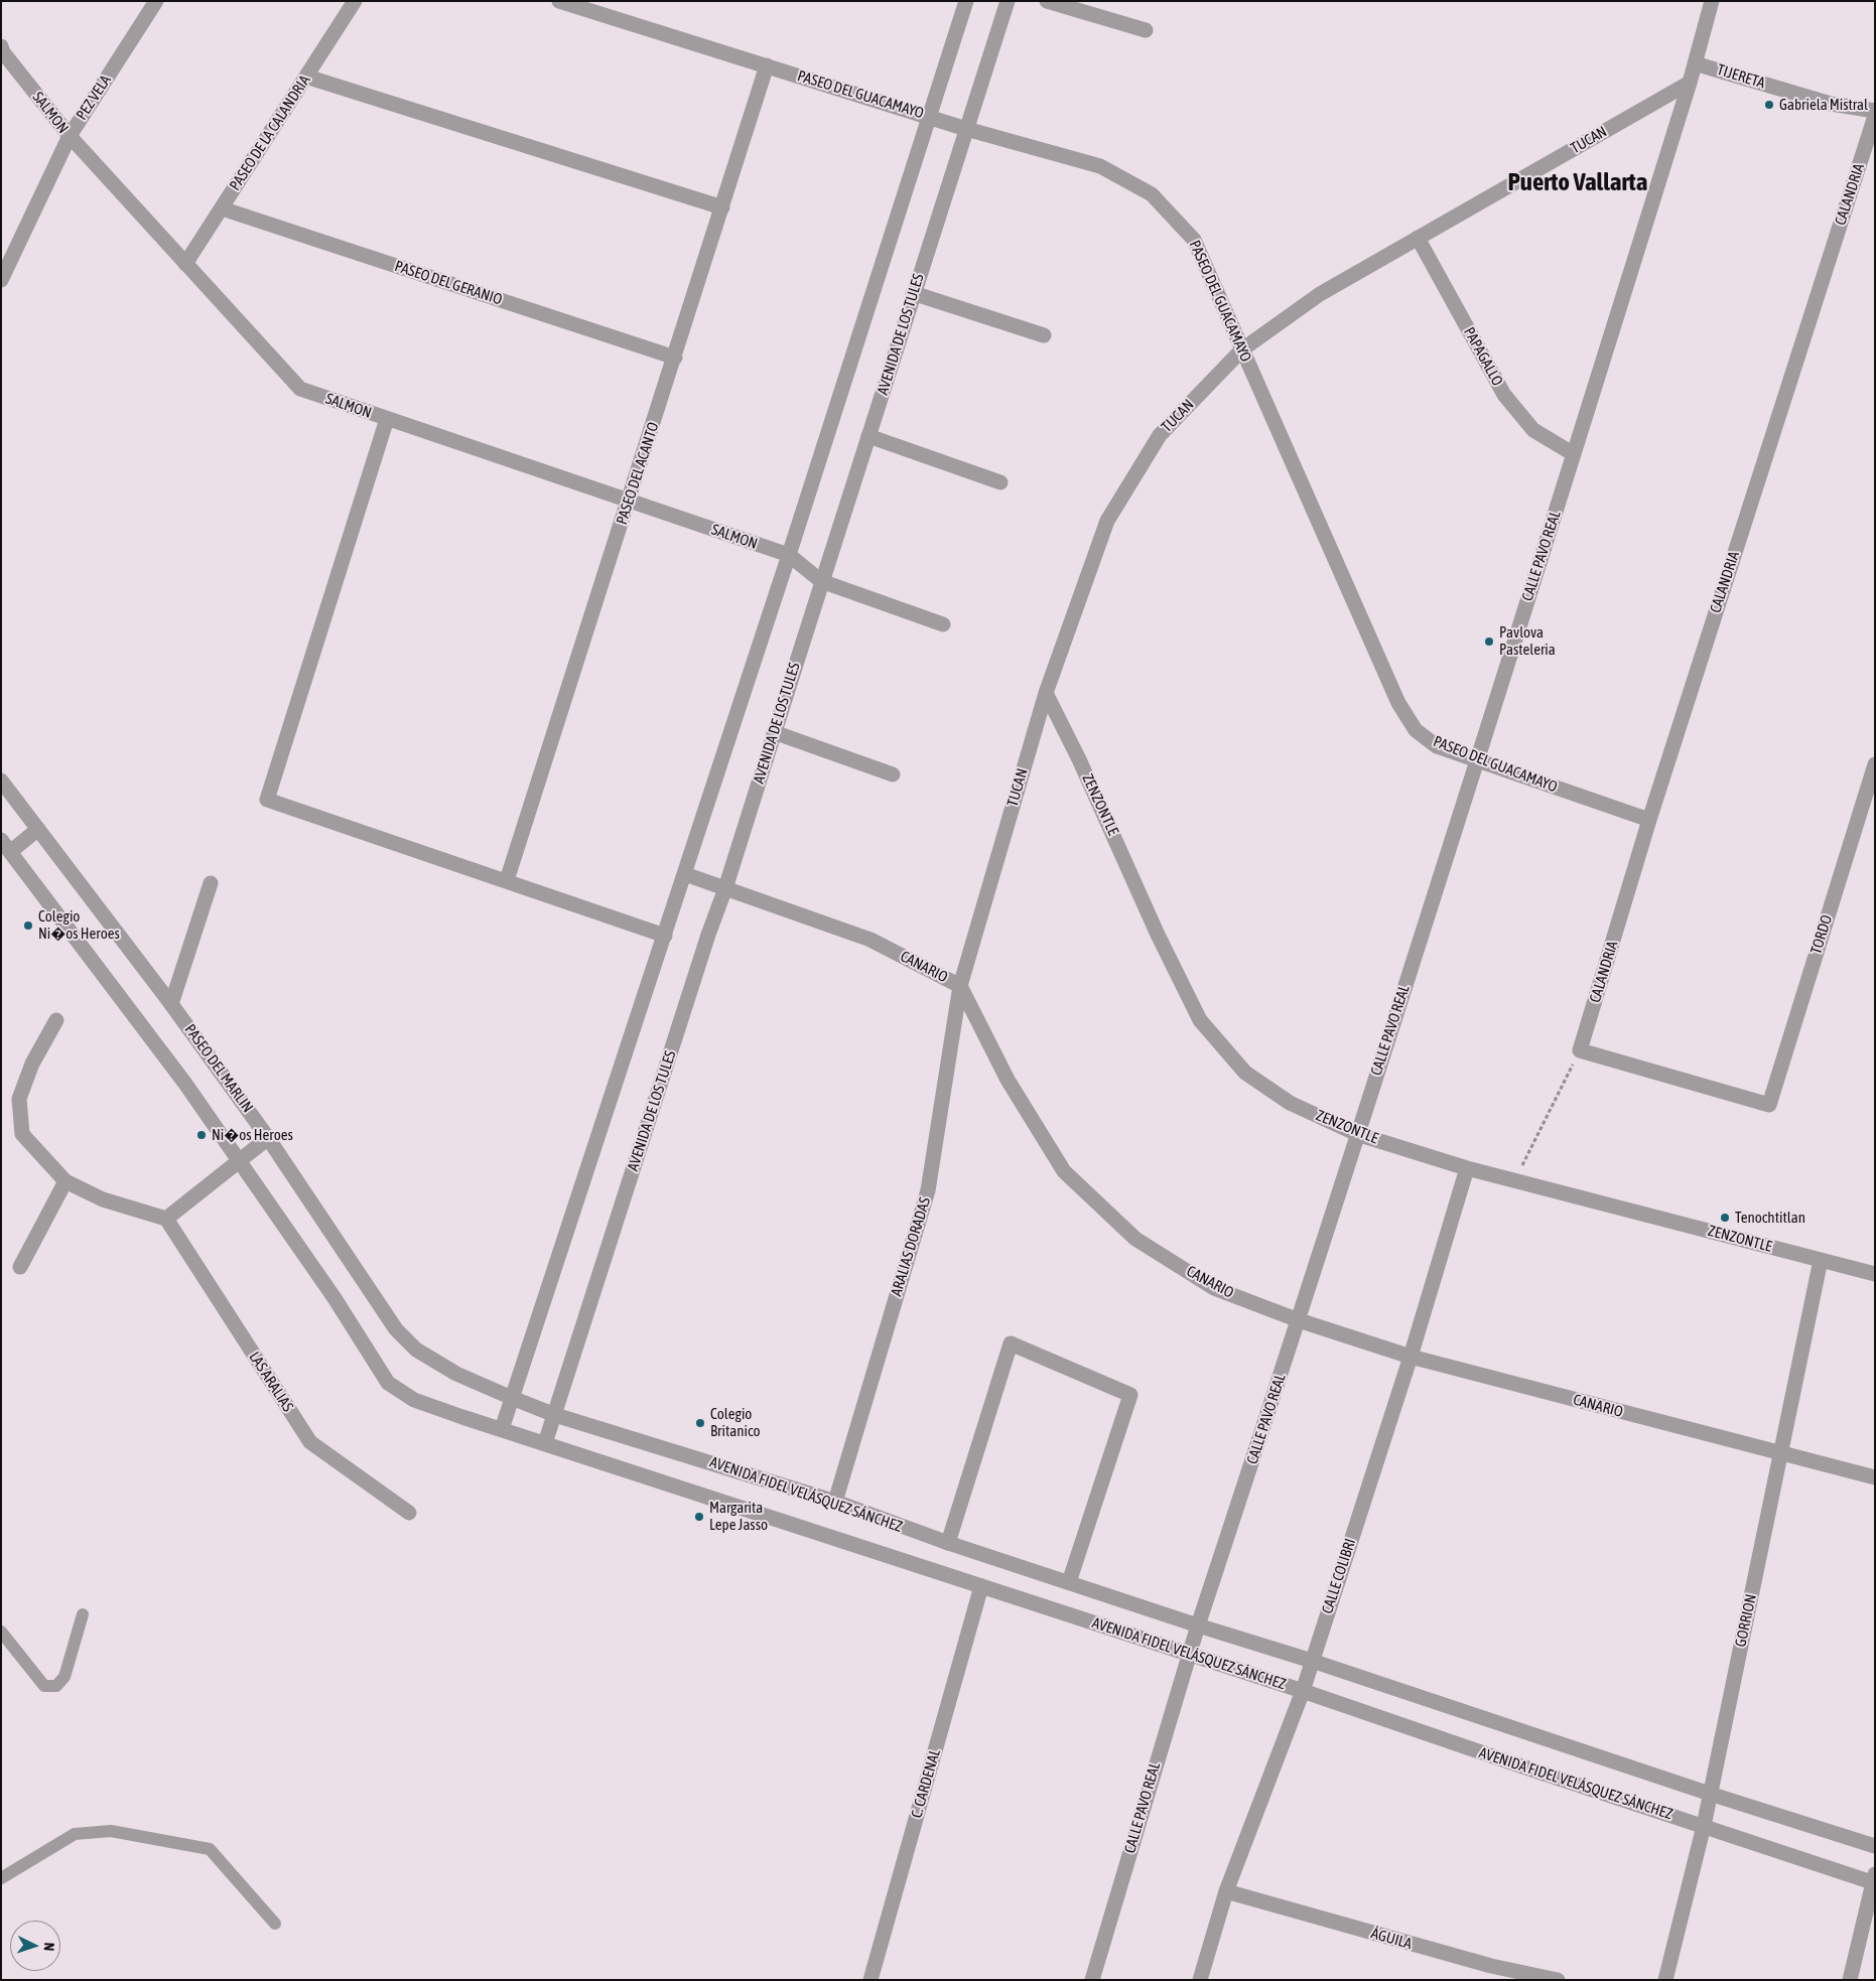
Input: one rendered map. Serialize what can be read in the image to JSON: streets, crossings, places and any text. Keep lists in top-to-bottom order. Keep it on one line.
{"streets":{"street":["TIJERETA","PASEO DEL GUACAMAYO","PEZ VELA","SALMON","PASEO DE LA CALANDRIA","TUCAN","CALANDRIA","PASEO DEL GERANIO","AVENIDA DE LOS TULES","PAPAGALLO","PASEO DEL ACANTO","CALLE PAVO REAL","ZENZONTLE","TORDO","CANARIO","PASEO DEL MARLIN","ARALIAS DORADAS","LAS ARALIAS","AVENIDA FIDEL VELÁSQUEZ SÁNCHEZ","CALLE COLIBRI","GORRION","C. CARDENAL","ÁGUILA"]},"crossings":[["TIJERETA","CALLE PAVO REAL"],["PASEO DEL GUACAMAYO","TUCAN"],["PASEO DEL GUACAMAYO","CALANDRIA"],["PASEO DEL GUACAMAYO","AVENIDA DE LOS TULES"],["PASEO DEL GUACAMAYO","PASEO DEL ACANTO"],["PASEO DEL GUACAMAYO","CALLE PAVO REAL"],["PEZ VELA","SALMON"],["SALMON","PASEO DE LA CALANDRIA"],["SALMON","AVENIDA DE LOS TULES"],["SALMON","PASEO DEL ACANTO"],["PASEO DE LA CALANDRIA","PASEO DEL GERANIO"],["TUCAN","PAPAGALLO"],["TUCAN","CALLE PAVO REAL"],["TUCAN","ZENZONTLE"],["TUCAN","CANARIO"],["TUCAN","ARALIAS DORADAS"],["CALANDRIA","TORDO"],["PASEO DEL GERANIO","PASEO DEL ACANTO"],["AVENIDA DE LOS TULES","CANARIO"],["AVENIDA DE LOS TULES","AVENIDA FIDEL VELÁSQUEZ SÁNCHEZ"],["PAPAGALLO","CALLE PAVO REAL"],["CALLE PAVO REAL","ZENZONTLE"],["CALLE PAVO REAL","CANARIO"],["CALLE PAVO REAL","AVENIDA FIDEL VELÁSQUEZ SÁNCHEZ"],["ZENZONTLE","CALLE COLIBRI"],["ZENZONTLE","GORRION"],["CANARIO","ARALIAS DORADAS"],["CANARIO","CALLE COLIBRI"],["CANARIO","GORRION"],["PASEO DEL MARLIN","AVENIDA FIDEL VELÁSQUEZ SÁNCHEZ"],["ARALIAS DORADAS","AVENIDA FIDEL VELÁSQUEZ SÁNCHEZ"],["AVENIDA FIDEL VELÁSQUEZ SÁNCHEZ","CALLE COLIBRI"],["AVENIDA FIDEL VELÁSQUEZ SÁNCHEZ","GORRION"],["AVENIDA FIDEL VELÁSQUEZ SÁNCHEZ","C. CARDENAL"],["CALLE COLIBRI","ÁGUILA"]],"districts":["Puerto Vallarta"],"places":["Gabriela Mistral","Pavlova Pasteleria","Colegio Ni�os Heroes","Ni�os Heroes","Tenochtitlan","Colegio Britanico","Margarita Lepe Jasso"],"north":"right"}
